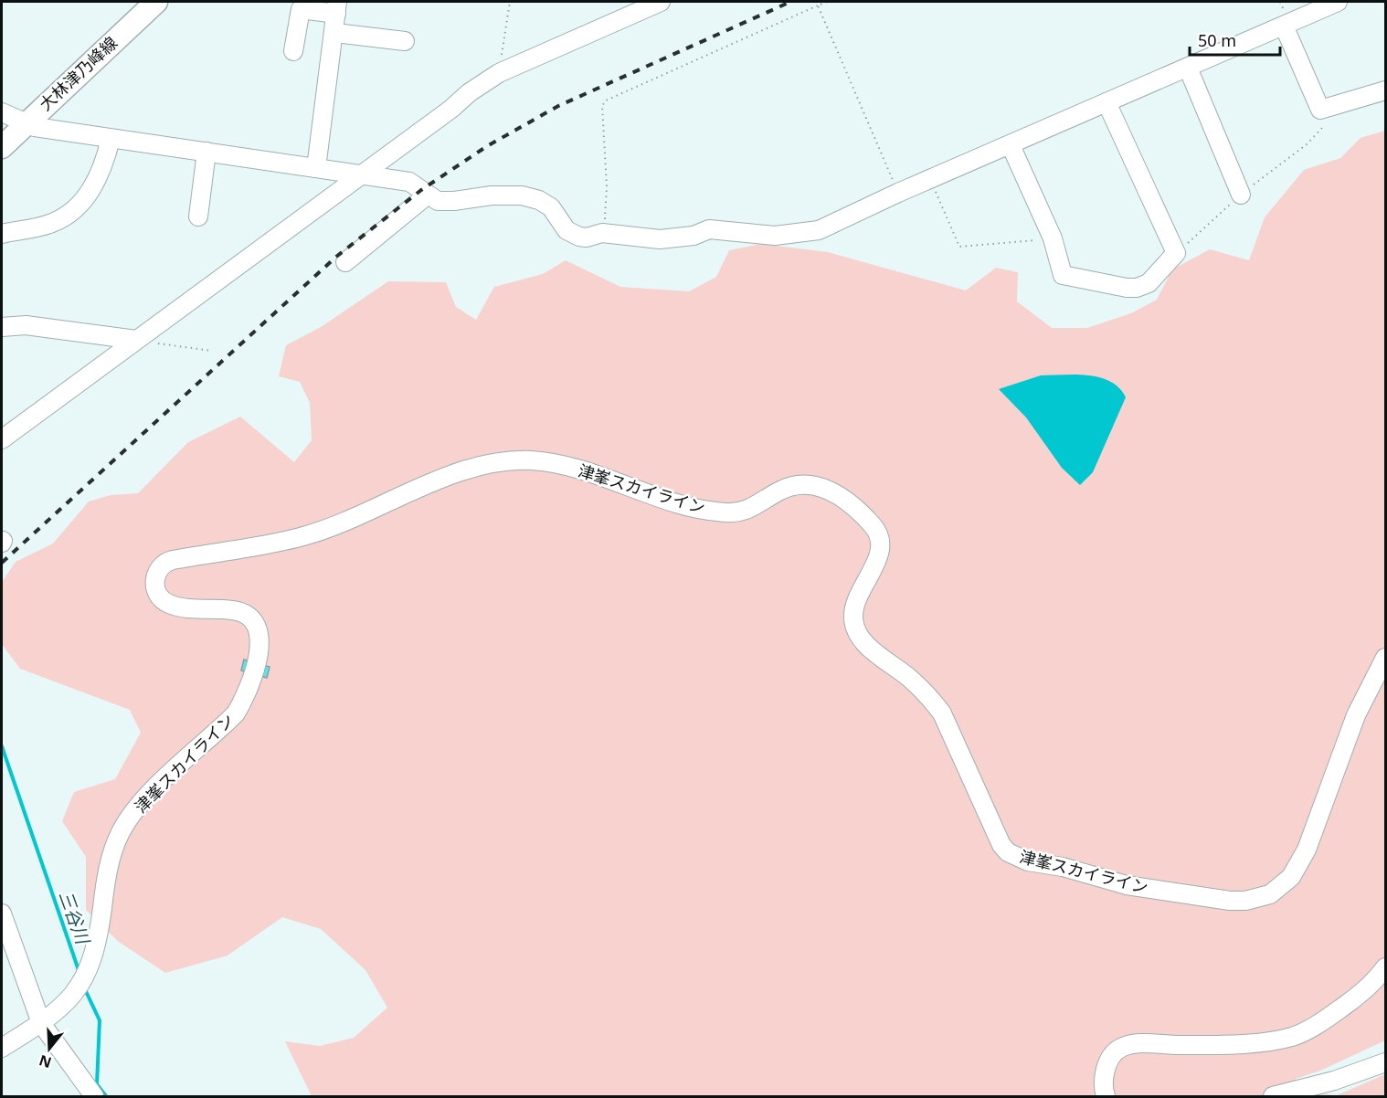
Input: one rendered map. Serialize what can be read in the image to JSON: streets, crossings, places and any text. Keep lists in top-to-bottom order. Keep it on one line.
{"streets":{"main road":["大林津乃峰線"],"street":["津峯スカイライン"]},"water":["三谷川"],"scale_bar":"50 m","north":"bottom"}
